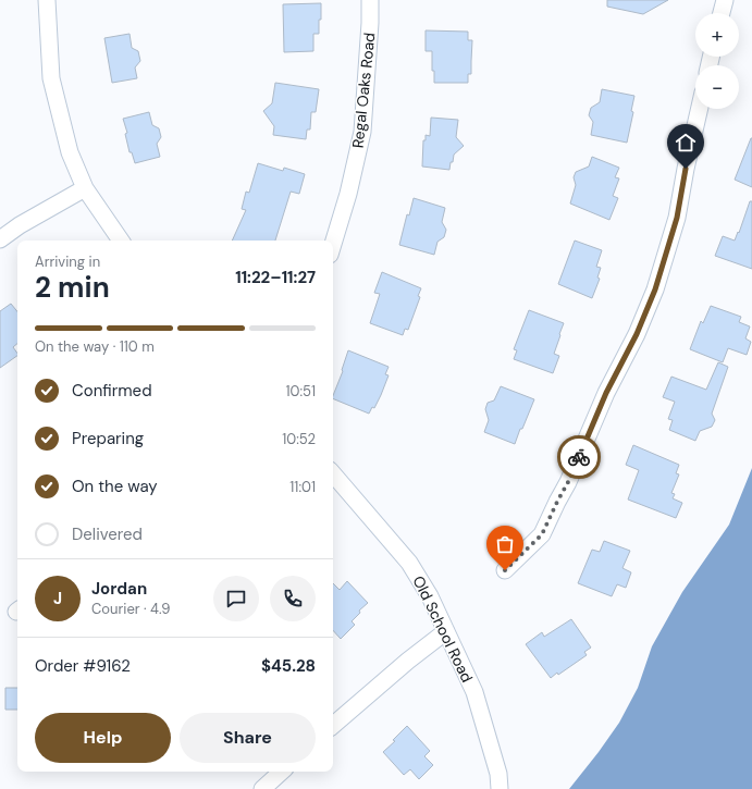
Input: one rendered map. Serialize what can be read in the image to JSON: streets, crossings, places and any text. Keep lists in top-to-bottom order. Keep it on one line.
{"streets":{"street":["Regal Oaks Road","Old School Road"]},"page":{"map_buttons":["+","−"],"heading":["2 min","Arriving in","11:22–11:27"],"panel":["Jordan","Courier · 4.9","Order #9162","$45.28"],"bar":"On the way · 110 m","list":[["Confirmed","10:51"],["Preparing","10:52"],["On the way","11:01"],"Delivered"],"round":"J","buttons":["Help","Share"]}}
